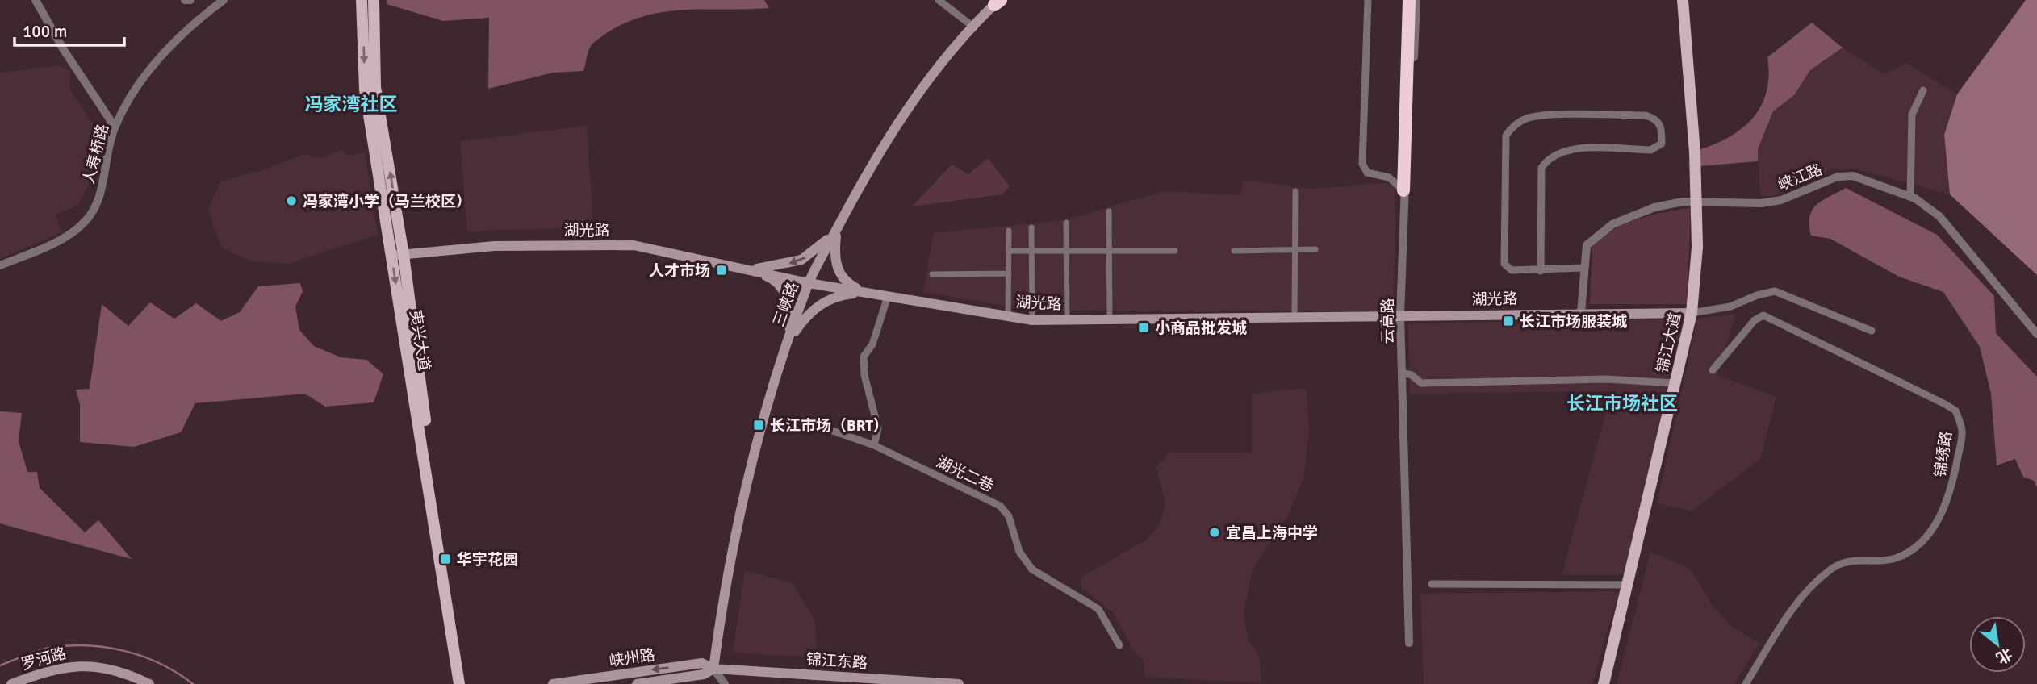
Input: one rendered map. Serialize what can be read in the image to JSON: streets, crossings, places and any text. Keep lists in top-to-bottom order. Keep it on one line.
{"streets":{"main road":["湖光路","三峡路","夷兴大道","锦江大道","峡州路","罗河路","锦江东路"],"street":["人寿桥路","峡江路","云高路","锦绣路","湖光二巷"]},"crossings":[["峡江路","湖光路"],["湖光路","三峡路"],["湖光路","云高路"],["湖光路","夷兴大道"],["湖光路","锦江大道"],["三峡路","峡州路"],["三峡路","锦江东路"],["峡州路","锦江东路"]],"districts":["冯家湾社区","长江市场社区"],"places":{"other":["冯家湾小学（马兰校区）","宜昌上海中学"],"transit":["人才市场","长江市场服装城","小商品批发城","长江市场（BRT）","华宇花园"]},"scale_bar":"100 m","north":"bottom right"}
